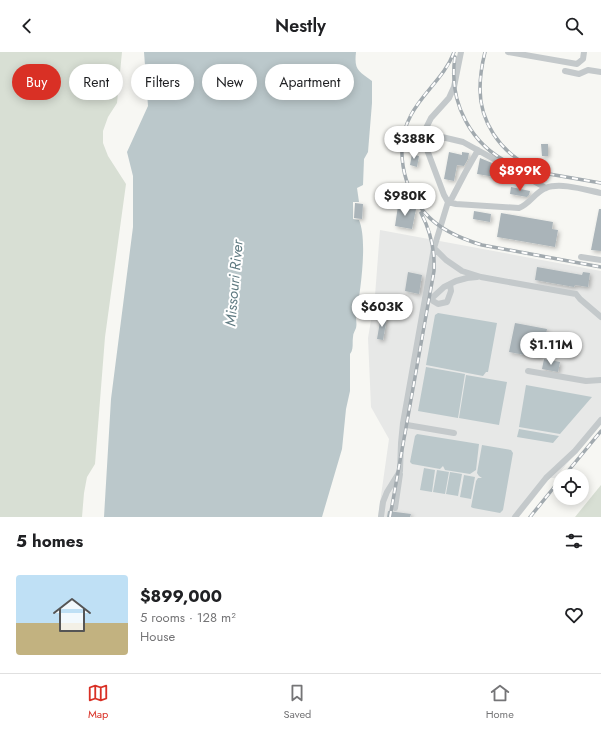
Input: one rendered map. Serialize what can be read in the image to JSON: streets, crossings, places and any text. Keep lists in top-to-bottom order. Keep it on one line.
{"water":["Missouri River"],"page":{"header":"Nestly","chip":["Buy","Rent","Filters","New","Apartment"],"price":["$388K","$899K","$980K","$603K","$1.11M"],"heading":"5 homes","list":[{"name":"$899,000","note":"5 rooms · 128 m² · House"}],"tabs":["Map","Saved","Home"]}}
